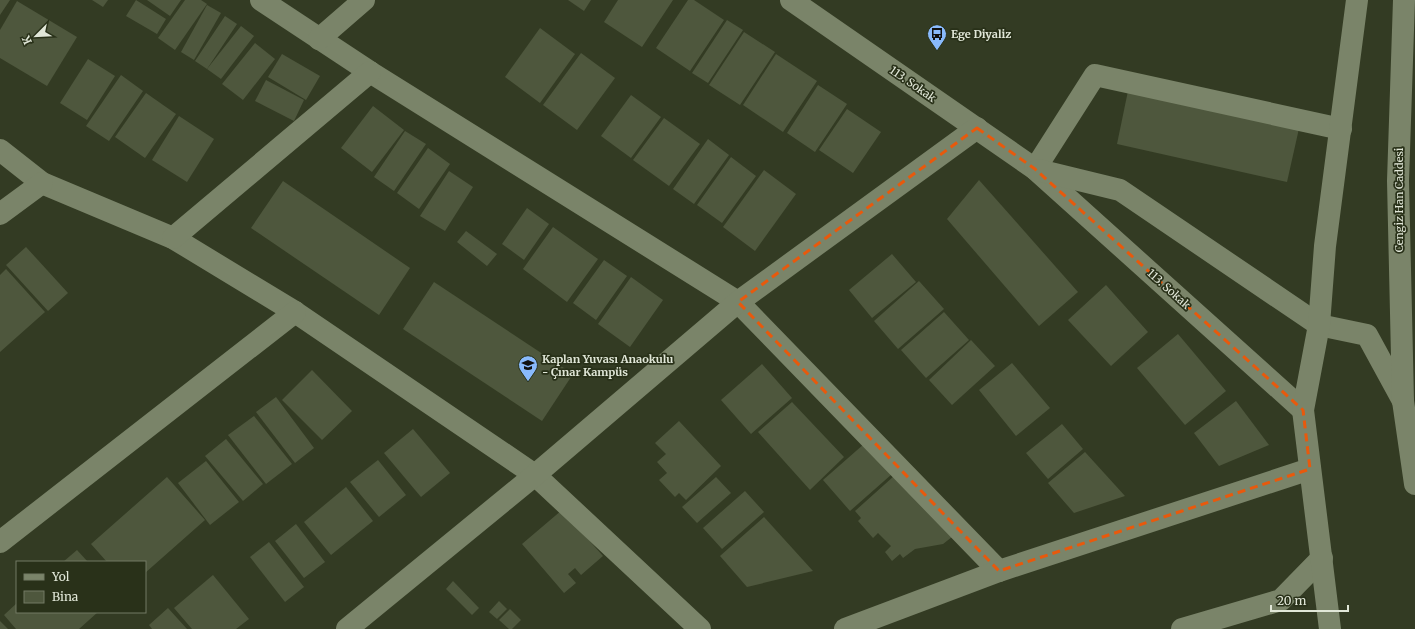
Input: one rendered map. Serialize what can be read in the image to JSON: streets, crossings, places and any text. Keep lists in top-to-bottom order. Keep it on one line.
{"streets":{"street":["113. Sokak","Cengiz Han Caddesi"]},"places":{"bus stop":["Ege Diyaliz"],"school or university":["Kaplan Yuvası Anaokulu - Çınar Kampüs"]},"legend":["Yol","Bina"],"scale_bar":"20 m","north":"bottom left"}
